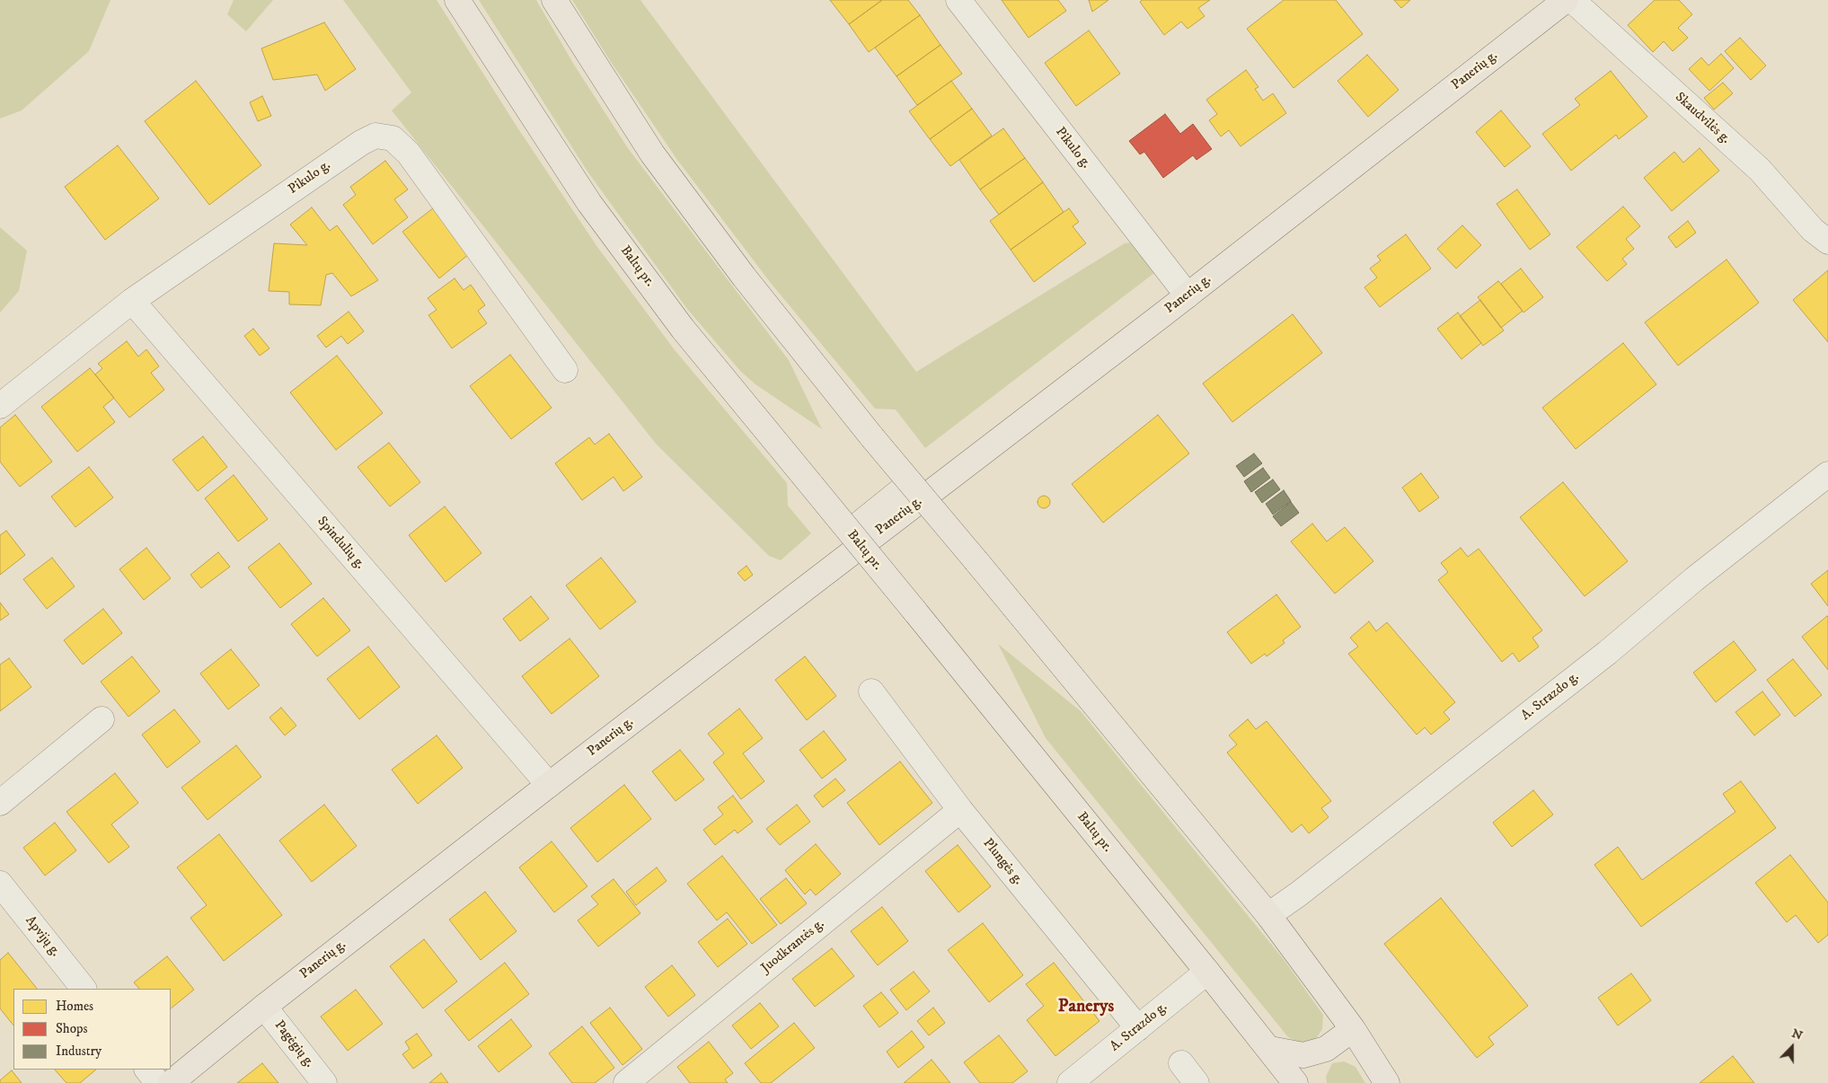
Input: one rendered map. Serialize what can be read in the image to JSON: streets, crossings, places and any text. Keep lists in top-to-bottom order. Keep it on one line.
{"streets":{"main road":["Panerių g.","Baltų pr."],"street":["Skaudvilės g.","Pikulo g.","Spindulių g.","A. Strazdo g.","Plungės g.","Apvijų g.","Juodkrantės g.","Pagėgių g."]},"crossings":[["Panerių g.","Pikulo g."],["Panerių g.","Spindulių g."],["Panerių g.","Pagėgių g."],["Pikulo g.","Spindulių g."],["Baltų pr.","A. Strazdo g."],["A. Strazdo g.","Plungės g."],["Plungės g.","Juodkrantės g."]],"districts":["Panerys"],"legend":["Homes","Shops","Industry"],"north":"top"}
